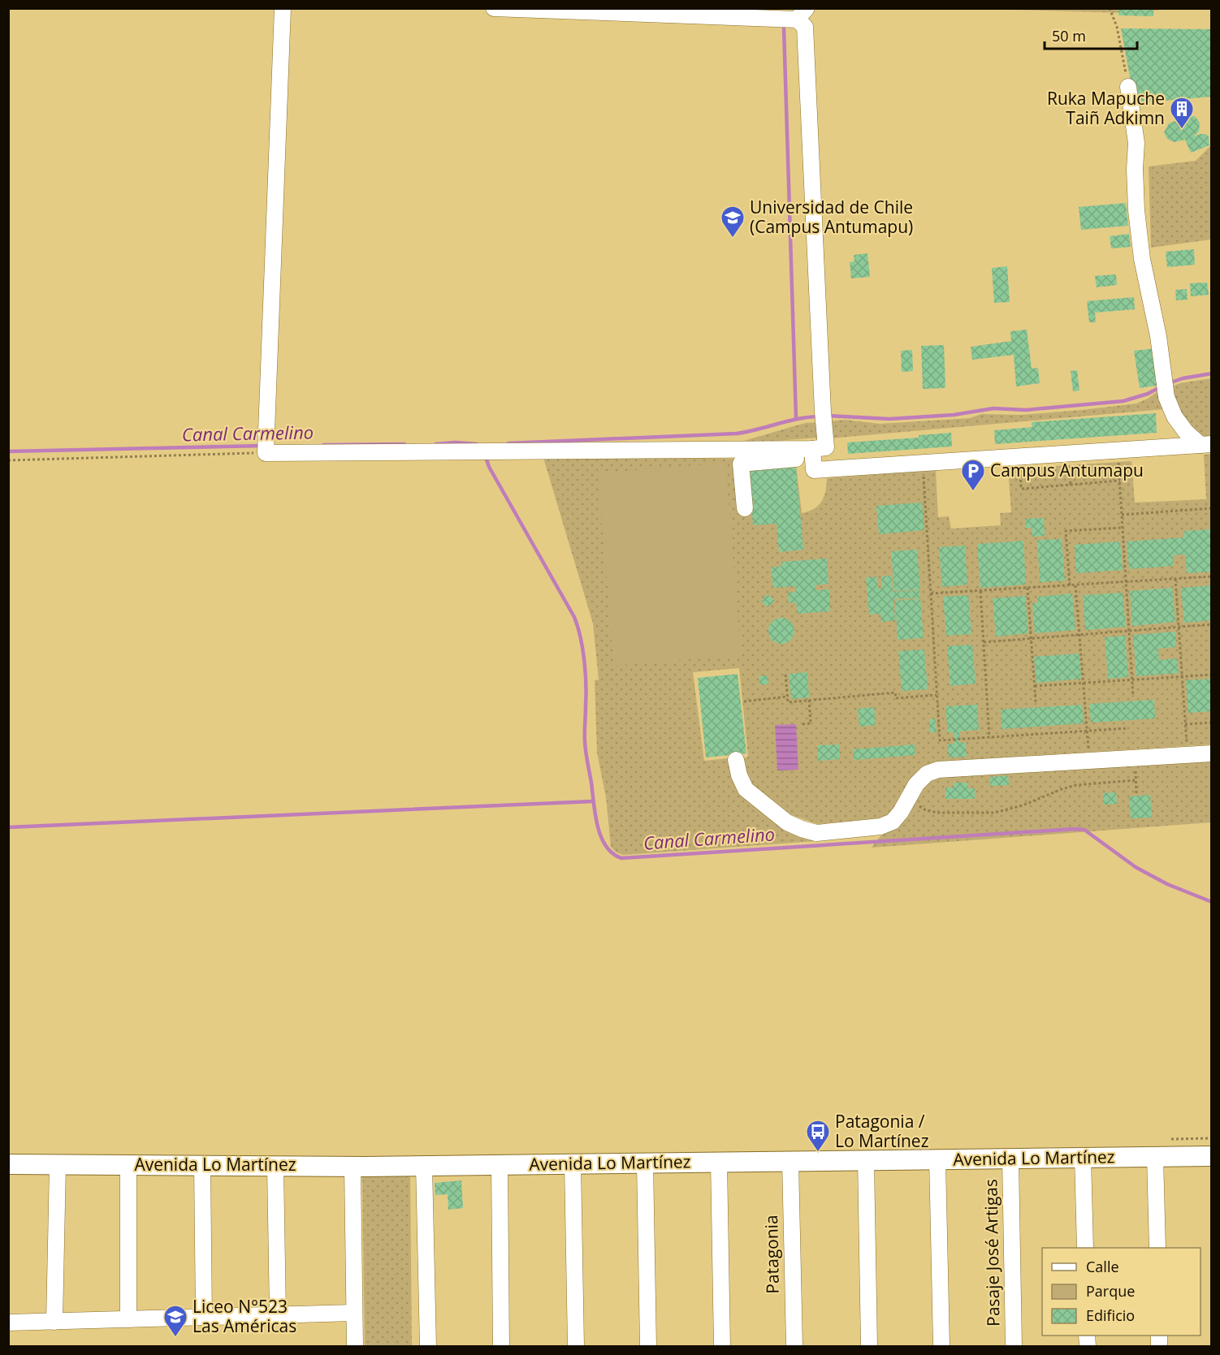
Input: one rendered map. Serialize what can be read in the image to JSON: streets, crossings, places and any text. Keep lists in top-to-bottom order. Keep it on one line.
{"streets":{"main road":["Avenida Lo Martínez"],"street":["Pasaje José Artigas","Patagonia"]},"crossings":[["Avenida Lo Martínez","Pasaje José Artigas"],["Avenida Lo Martínez","Patagonia"]],"water":["Canal Carmelino"],"places":{"building":["Ruka Mapuche Taiñ Adkimn"],"school or university":["Universidad de Chile (Campus Antumapu)","Liceo N°523 Las Américas"],"parking":["Campus Antumapu"],"bus stop":["Patagonia / Lo Martínez"]},"legend":["Calle","Parque","Edificio"],"scale_bar":"50 m"}
